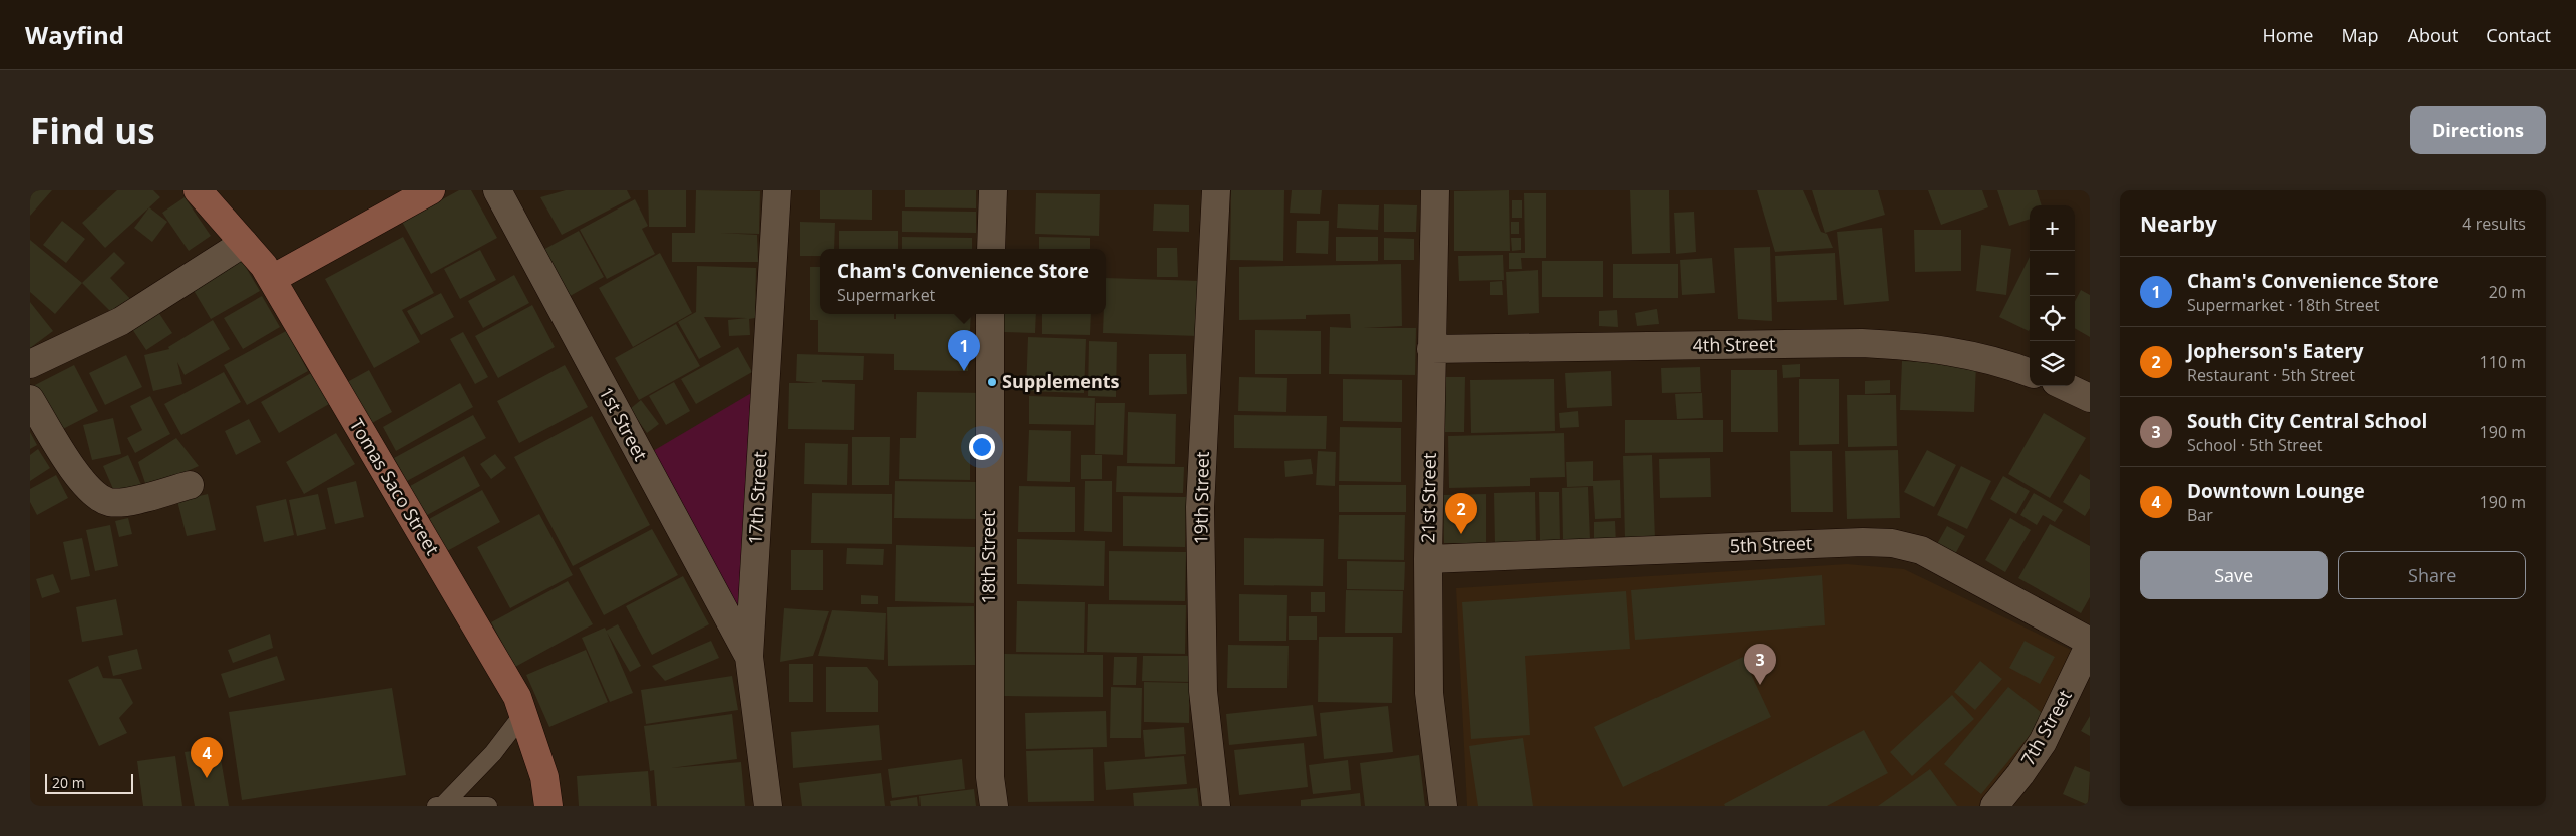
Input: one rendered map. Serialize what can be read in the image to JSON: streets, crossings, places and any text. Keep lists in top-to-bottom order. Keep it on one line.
{"streets":{"street":["4th Street","1st Street","Tomas Saco Street","17th Street","19th Street","21st Street","5th Street","18th Street","7th Street"]},"crossings":[["4th Street","21st Street"],["1st Street","17th Street"],["21st Street","5th Street"],["5th Street","7th Street"]],"places":["Supplements"],"scale_bar":"20 m","page":{"header":"Wayfind","nav":["Home","Map","About","Contact"],"buttons":["Directions",["Save","Share"]],"title":"Find us","heading":["Nearby","4 results"],"map_buttons":["+","−"],"popup":["Cham's Convenience Store","Supermarket"],"list":[{"mark":"1","name":"Cham's Convenience Store","note":"Supermarket · 18th Street","value":"20 m"},{"mark":"2","name":"Jopherson's Eatery","note":"Restaurant · 5th Street","value":"110 m"},{"mark":"3","name":"South City Central School","note":"School · 5th Street","value":"190 m"},{"mark":"4","name":"Downtown Lounge","note":"Bar","value":"190 m"}],"pins":["1","2","3","4"],"scale":"20 m"}}
